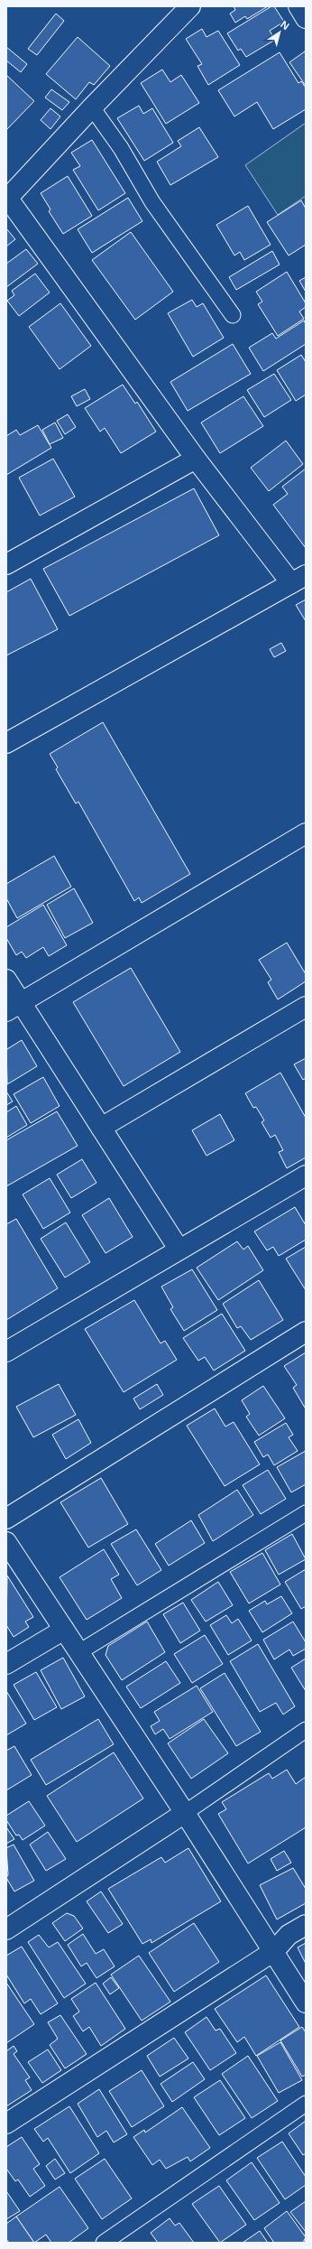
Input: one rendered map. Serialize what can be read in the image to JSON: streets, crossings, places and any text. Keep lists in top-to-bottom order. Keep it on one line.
{"north":"top right"}
